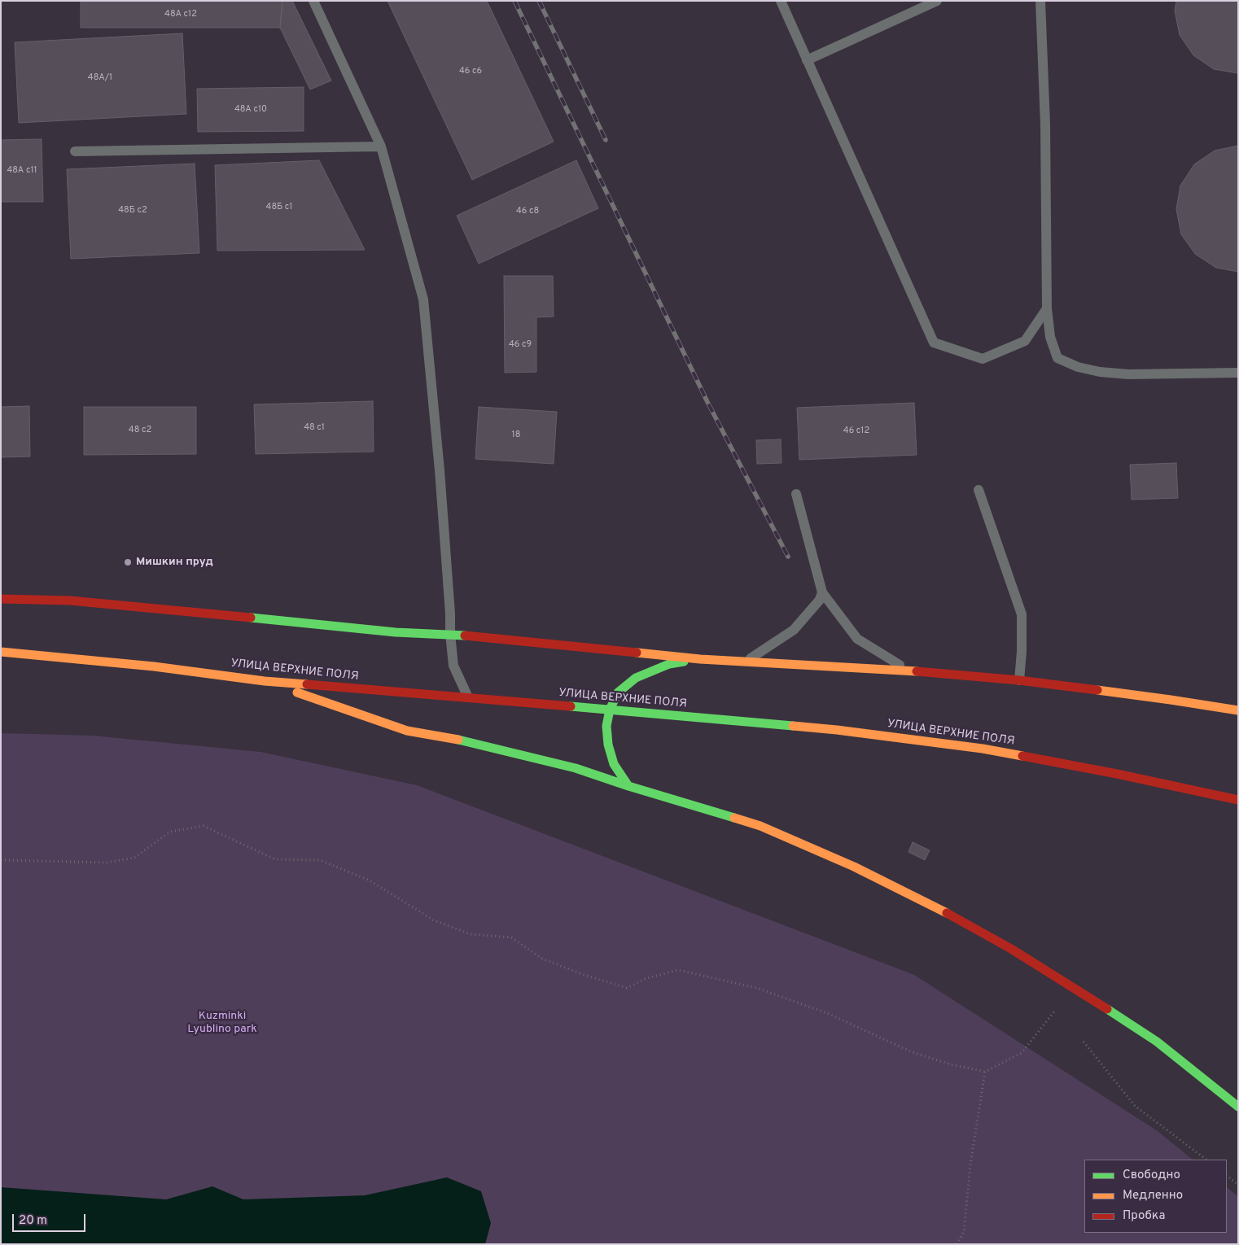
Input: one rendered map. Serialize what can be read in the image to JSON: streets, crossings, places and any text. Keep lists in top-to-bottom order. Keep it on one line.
{"streets":{"main road":["УЛИЦА ВЕРХНИЕ ПОЛЯ"]},"parks":["Kuzminki Lyublino park"],"places":["Мишкин пруд"],"house_numbers":["48А с12","46 с6","48А/1","48А с10","48А с11","48Б с1","48Б с2","46 с8","46 с9","48 с1","48 с2","46 с12","18"],"legend":["Свободно","Медленно","Пробка"],"scale_bar":"20 m"}
